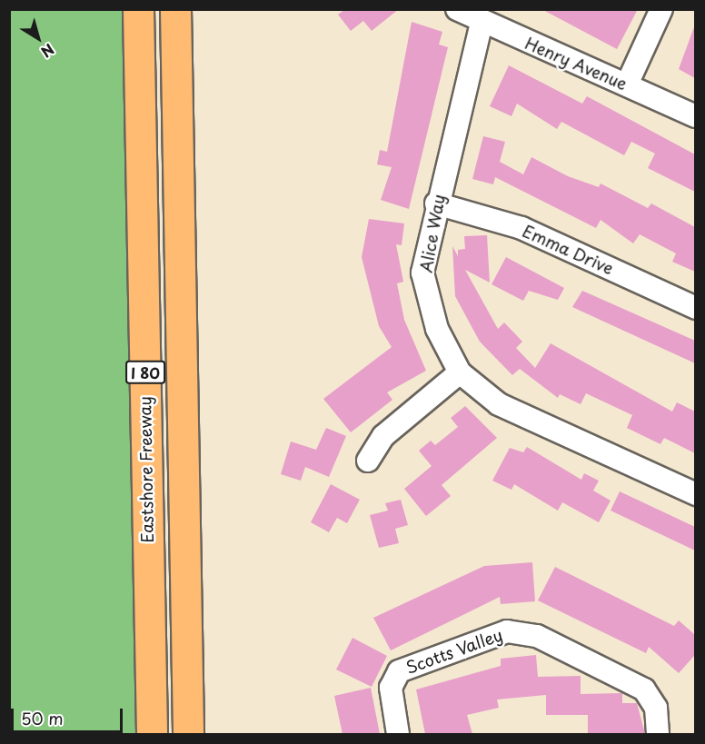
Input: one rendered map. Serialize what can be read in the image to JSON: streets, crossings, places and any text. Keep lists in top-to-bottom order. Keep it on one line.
{"streets":{"highway":["I 80","Eastshore Freeway"],"street":["Henry Avenue","Alice Way","Emma Drive","Scotts Valley"]},"crossings":[["Henry Avenue","Alice Way"],["Alice Way","Emma Drive"]],"scale_bar":"50 m","north":"bottom right"}
